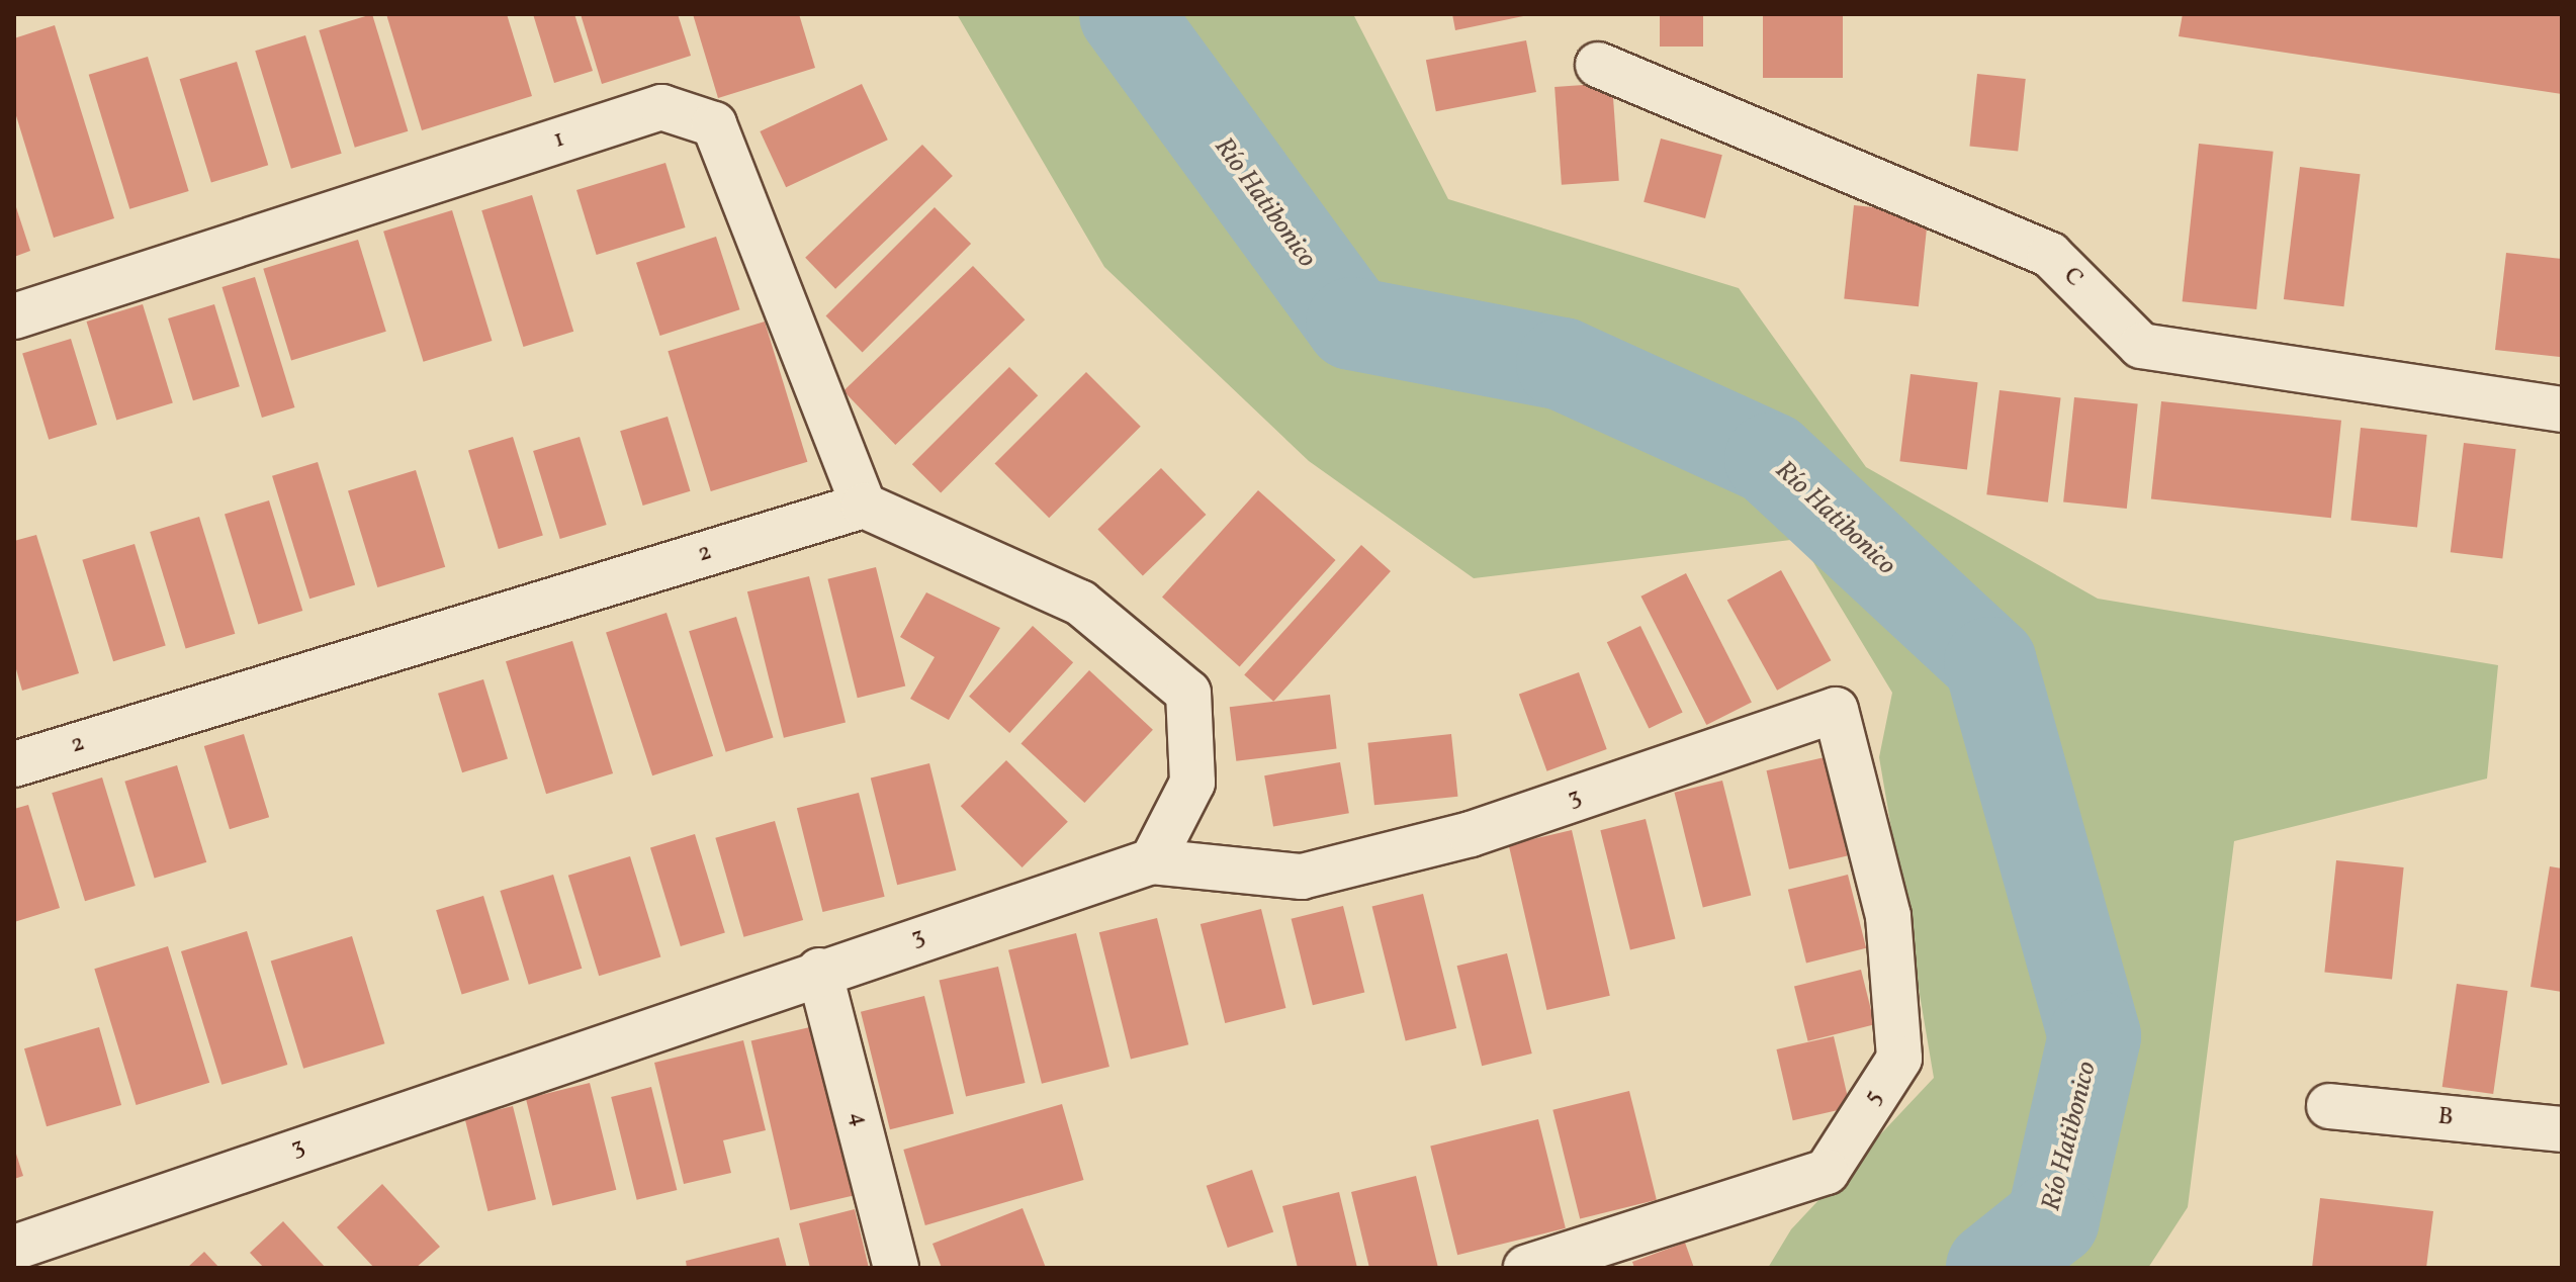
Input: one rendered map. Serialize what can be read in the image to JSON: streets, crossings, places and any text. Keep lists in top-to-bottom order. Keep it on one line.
{"streets":{"street":["1","C","2","3","5","B","4"]},"crossings":[["1","2"],["3","5"],["3","4"]],"water":["Río Hatibonico"]}
